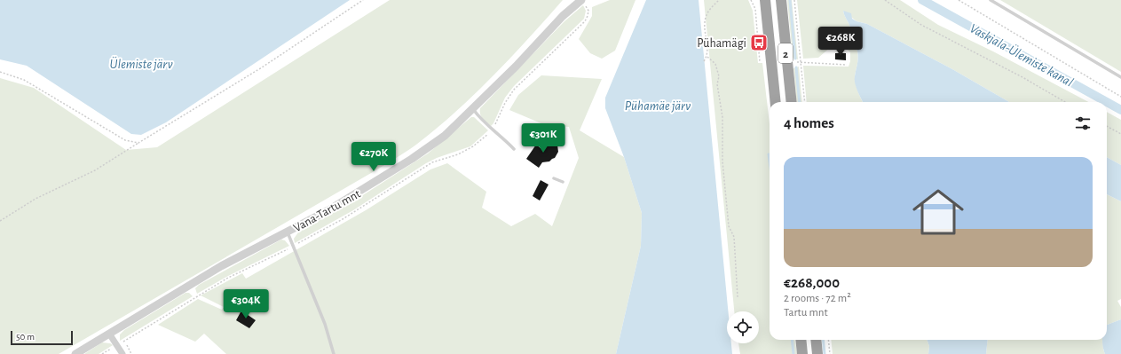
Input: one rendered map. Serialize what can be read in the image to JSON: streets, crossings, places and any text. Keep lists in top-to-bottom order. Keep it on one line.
{"streets":{"highway":["2"],"street":["Vana-Tartu mnt"]},"water":["Vaskjala-Ülemiste kanal","Ülemiste järv","Pühamäe järv"],"places":{"bus stop":["Pühamägi"]},"scale_bar":"50 m","page":{"price":["€268K","€301K","€270K","€304K"],"heading":"4 homes","list":[{"name":"€268,000","note":"2 rooms · 72 m² · Tartu mnt"}],"scale":"50 m"}}
